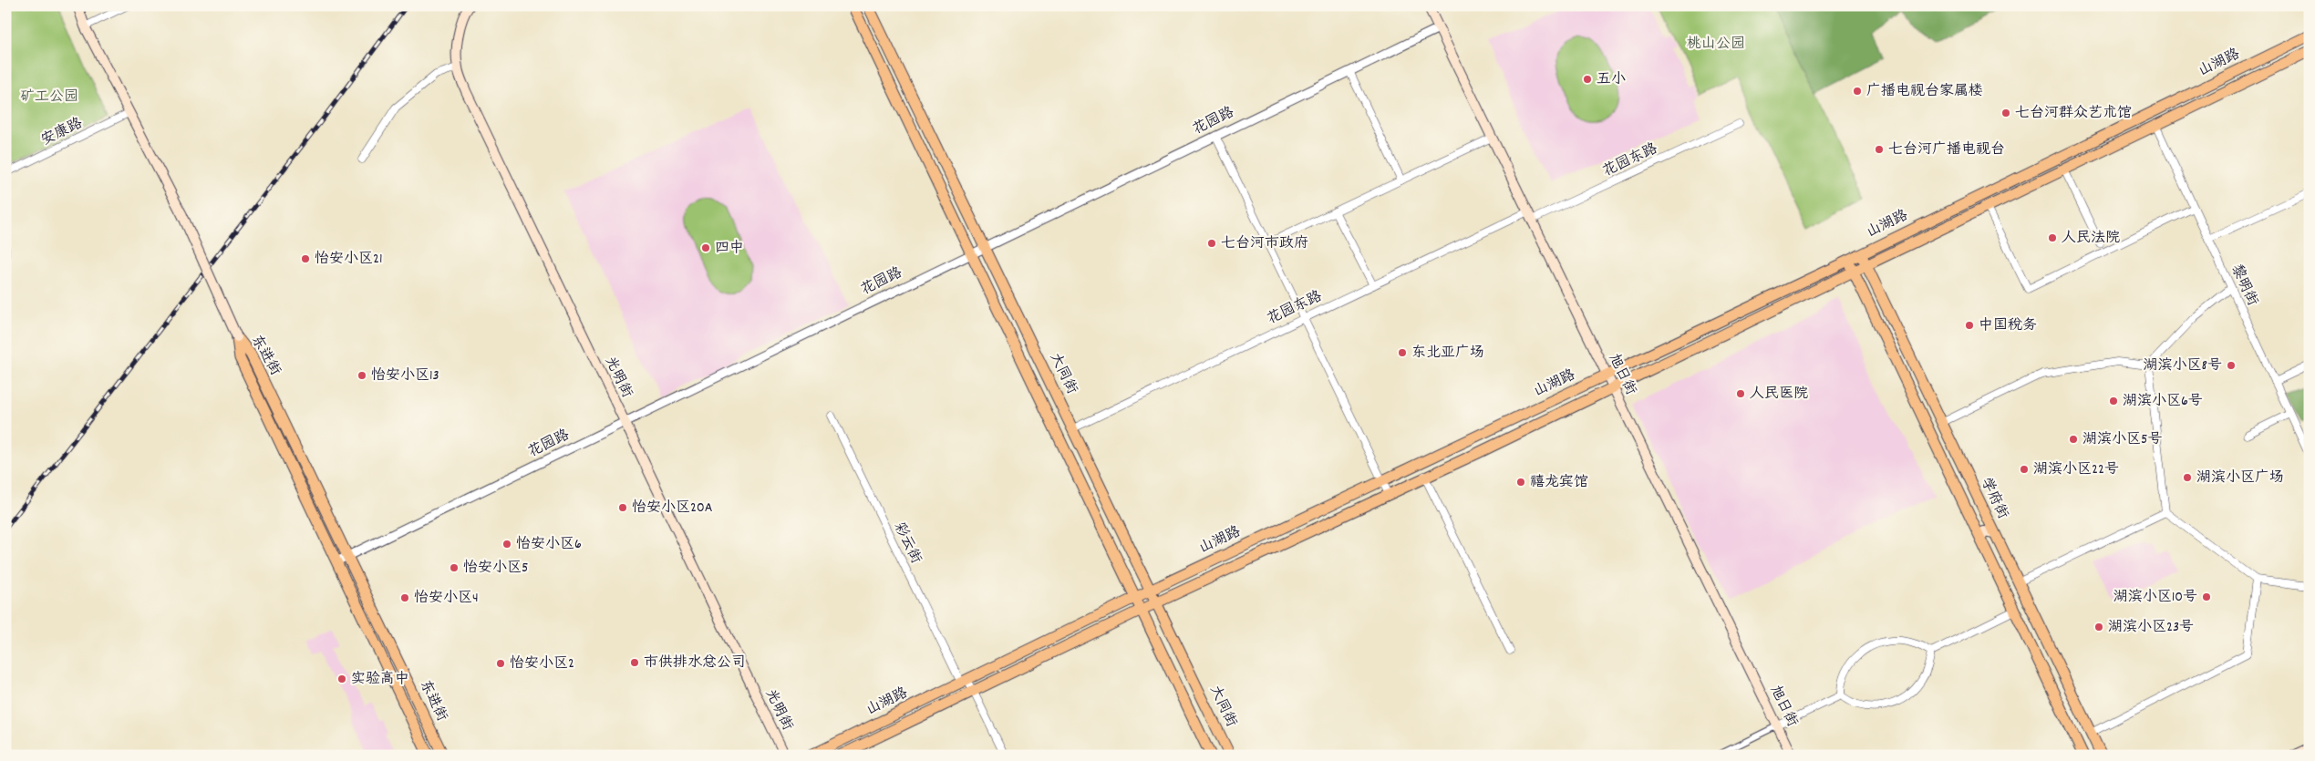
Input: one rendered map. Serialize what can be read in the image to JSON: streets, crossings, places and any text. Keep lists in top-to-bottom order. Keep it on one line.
{"streets":{"main road":["山湖路","东进街","大同街","旭日街","光明街","学府街"],"street":["花园路","安康路","花园东路","黎明街","彩云街"]},"crossings":[["山湖路","黎明街"],["山湖路","大同街"],["山湖路","旭日街"],["山湖路","学府街"],["山湖路","彩云街"],["花园路","东进街"],["花园路","大同街"],["花园路","旭日街"],["花园路","光明街"],["花园东路","大同街"],["花园东路","旭日街"]],"parks":["桃山公园","矿工公园"],"places":["五小","广播电视台家属楼","七台河群众艺术馆","七台河广播电视台","人民法院","七台河市政府","四中","怡安小区21","中国税务","东北亚广场","湖滨小区8号","怡安小区13","人民医院","湖滨小区6号","湖滨小区5号","湖滨小区22号","湖滨小区广场","禧龙宾馆","怡安小区20A","怡安小区6","怡安小区5","湖滨小区10号","怡安小区4","湖滨小区23号","市供排水总公司","怡安小区2","实验高中"]}
